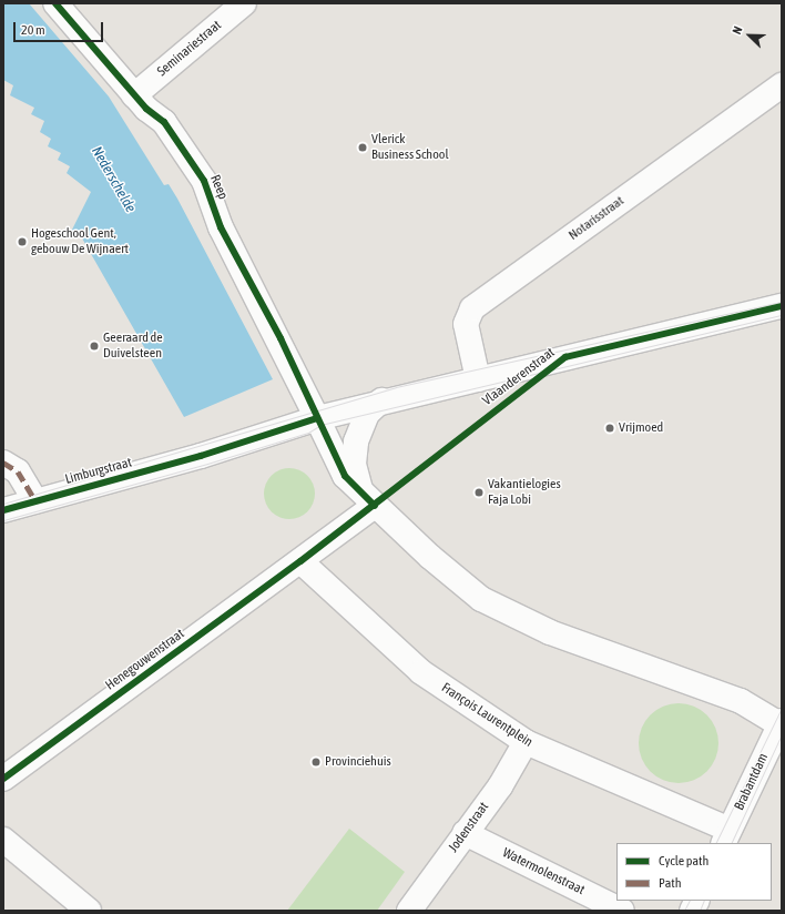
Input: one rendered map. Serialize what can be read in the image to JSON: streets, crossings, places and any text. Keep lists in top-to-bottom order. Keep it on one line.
{"streets":{"street":["Seminariestraat","Reep","Notarisstraat","Vlaanderenstraat","Limburgstraat","Henegouwenstraat","François Laurentplein","Brabantdam","Jodenstraat","Watermolenstraat"]},"crossings":[["Seminariestraat","Reep"],["Reep","Vlaanderenstraat"],["Reep","Limburgstraat"],["Reep","Henegouwenstraat"],["Notarisstraat","Vlaanderenstraat"],["Vlaanderenstraat","Limburgstraat"],["Henegouwenstraat","François Laurentplein"],["François Laurentplein","Brabantdam"],["François Laurentplein","Jodenstraat"],["Jodenstraat","Watermolenstraat"]],"water":["Nederschelde"],"places":["Vlerick Business School","Hogeschool Gent, gebouw De Wijnaert","Geeraard de Duivelsteen","Vrijmoed","Vakantielogies Faja Lobi","Provinciehuis"],"legend":["Cycle path","Path"],"scale_bar":"20 m","north":"top left"}
